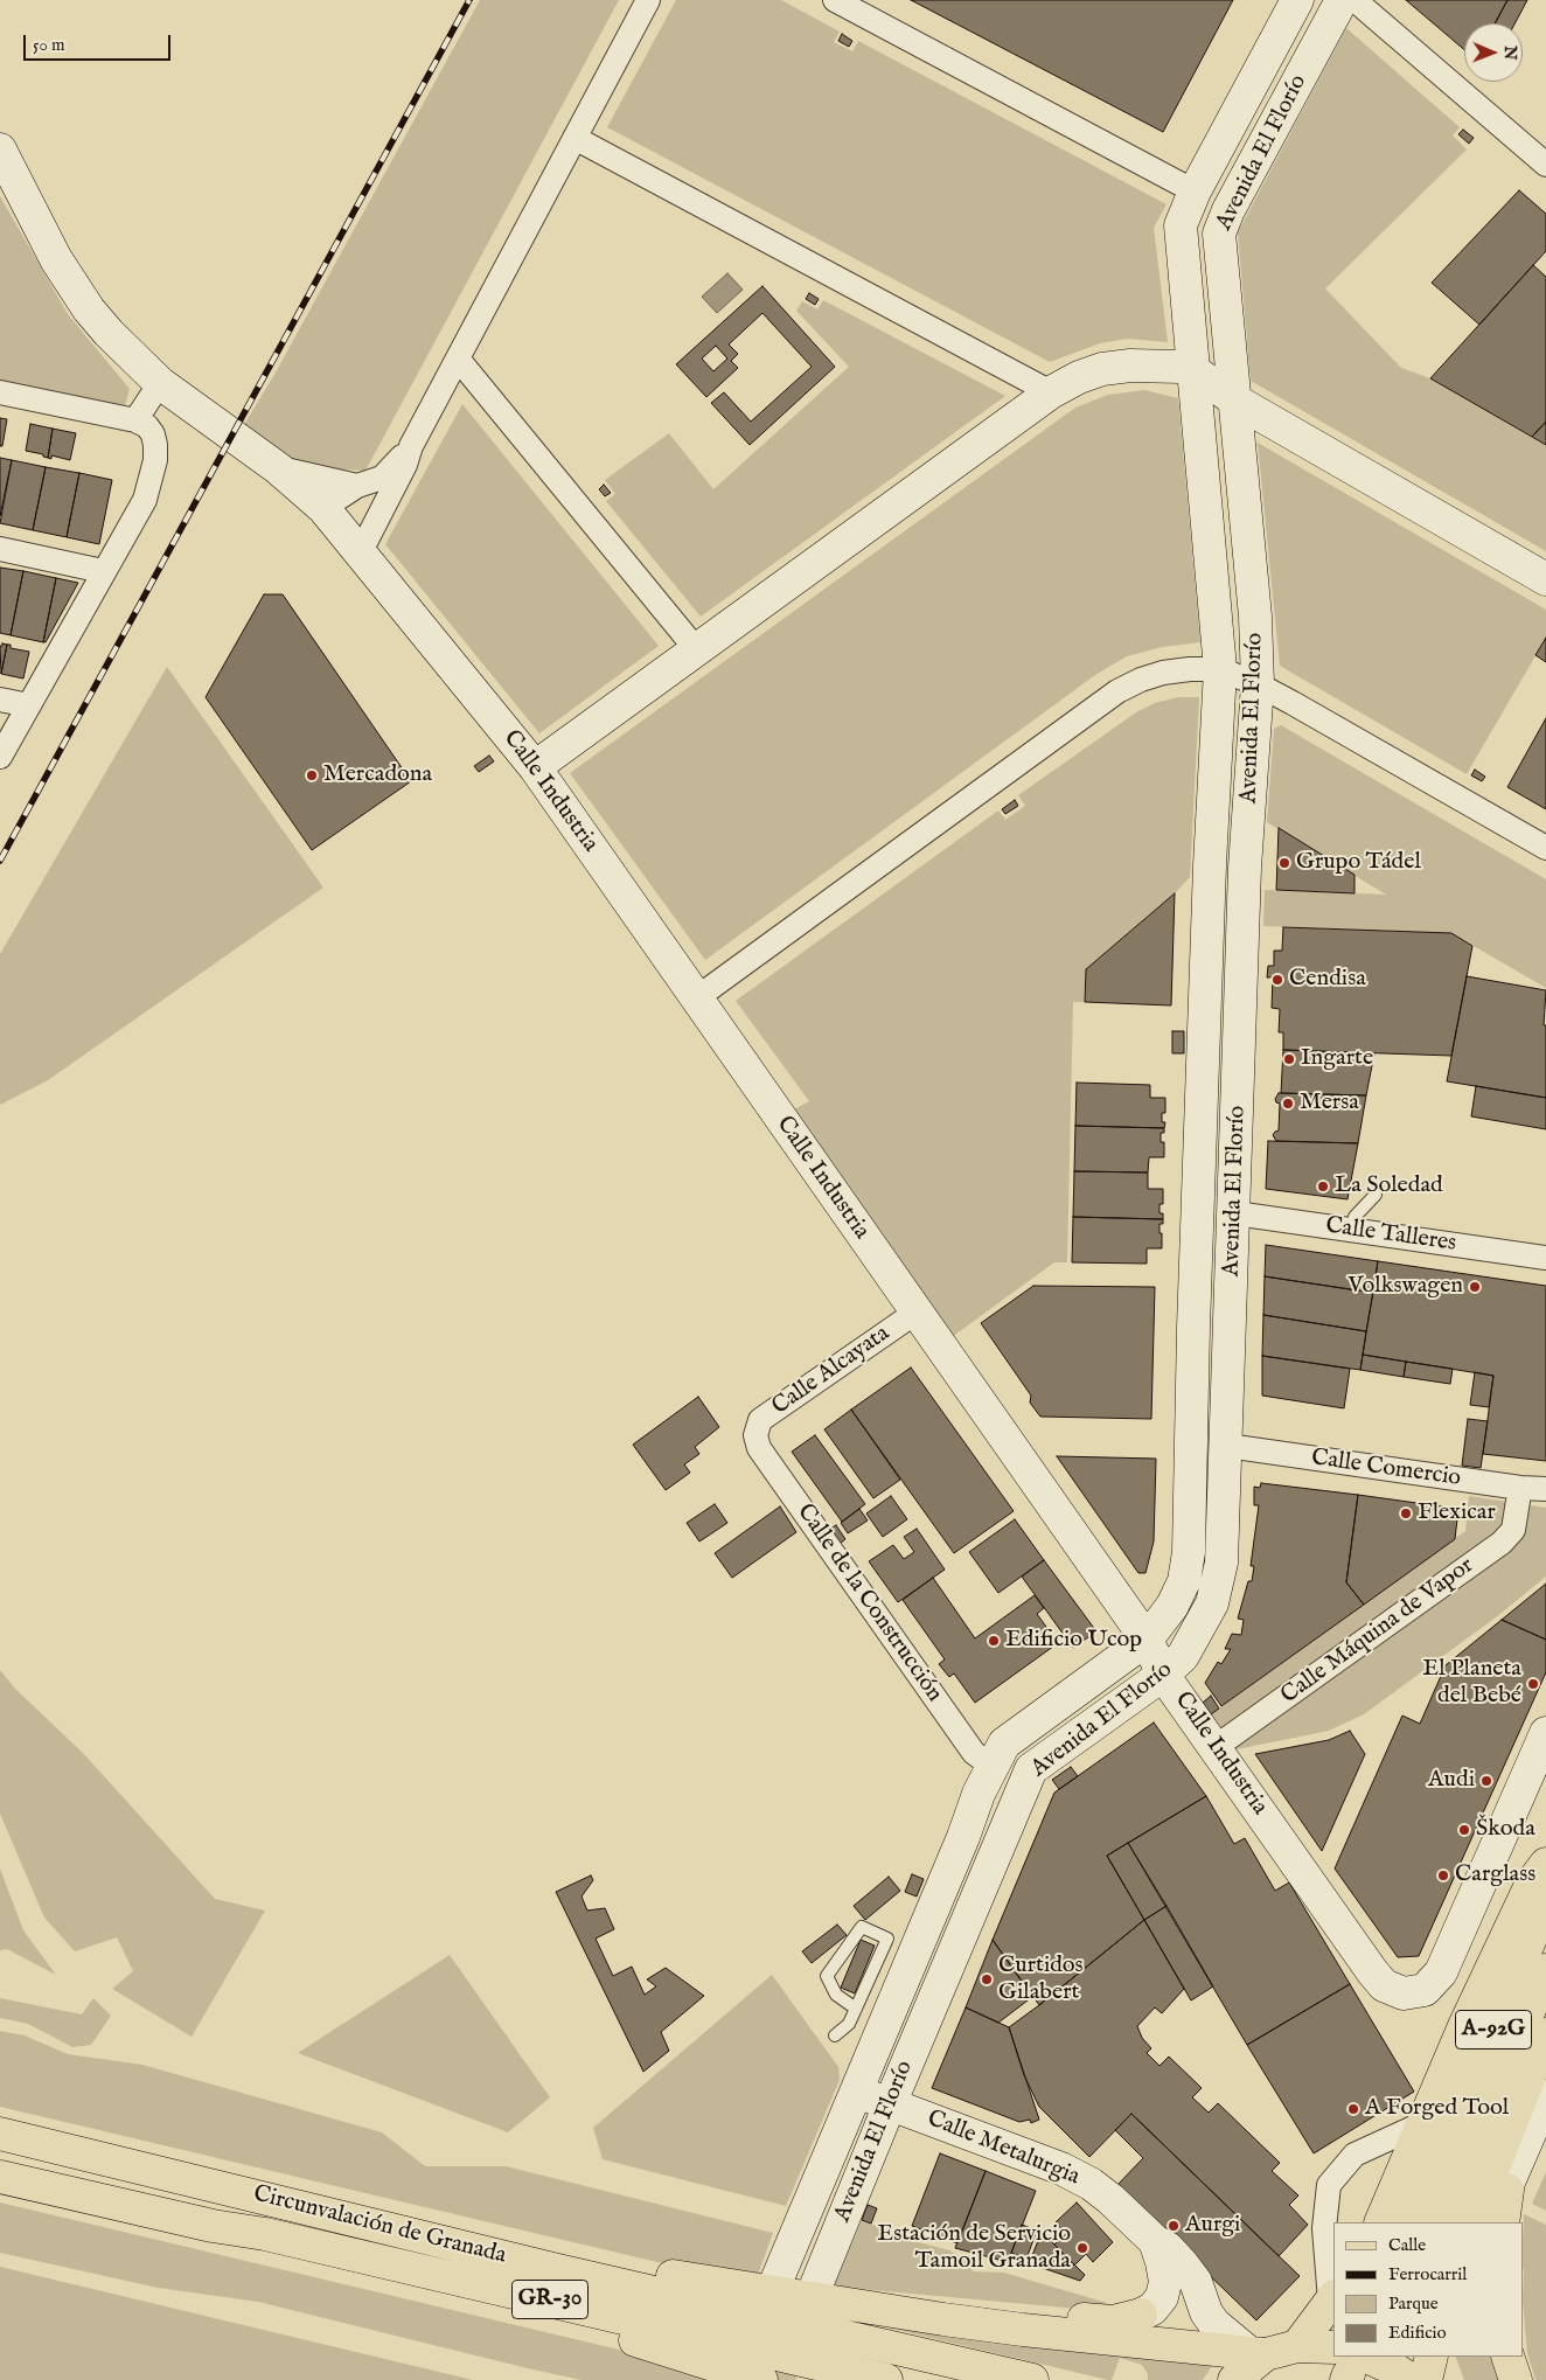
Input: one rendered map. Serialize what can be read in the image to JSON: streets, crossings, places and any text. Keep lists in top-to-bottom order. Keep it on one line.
{"streets":{"main road":["Avenida El Florío","Calle Industria","A-92G","Calle Metalurgia","Circunvalación de Granada","GR-30"],"street":["Calle Talleres","Calle Alcayata","Calle Comercio","Calle de la Construcción","Calle Máquina de Vapor"]},"crossings":[["Avenida El Florío","Calle Industria"],["Avenida El Florío","Calle Talleres"],["Avenida El Florío","Calle Comercio"],["Avenida El Florío","Calle de la Construcción"],["Avenida El Florío","Calle Metalurgia"],["Calle Industria","Calle Alcayata"],["Calle Industria","Calle Máquina de Vapor"],["Calle Alcayata","Calle de la Construcción"]],"places":["Mercadona","Grupo Tádel","Cendisa","Ingarte","Mersa","La Soledad","Volkswagen","Flexicar","Edificio Ucop","El Planeta del Bebé","Audi","Škoda","Carglass","Curtidos Gilabert","A Forged Tool","Aurgi","Estación de Servicio Tamoil Granada"],"legend":["Calle","Ferrocarril","Parque","Edificio"],"scale_bar":"50 m","north":"right"}
